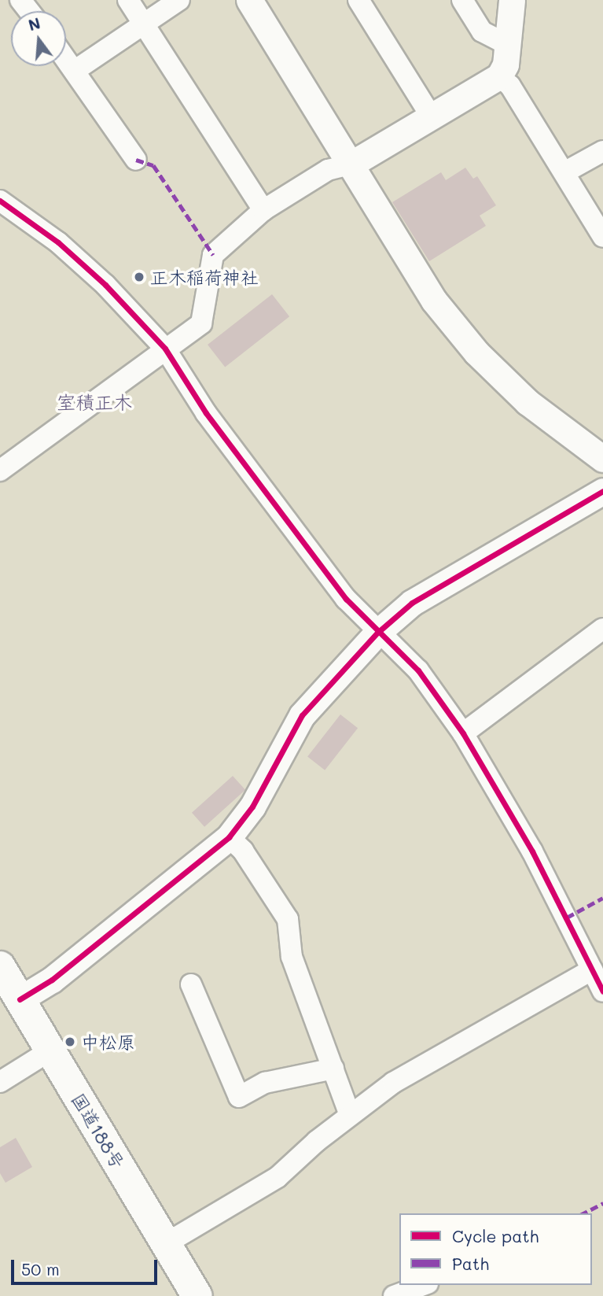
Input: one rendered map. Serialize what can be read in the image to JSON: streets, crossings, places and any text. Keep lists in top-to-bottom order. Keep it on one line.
{"streets":{"highway":["国道188号"]},"districts":["室積正木"],"places":["正木稲荷神社","中松原"],"legend":["Cycle path","Path"],"scale_bar":"50 m","north":"top"}
